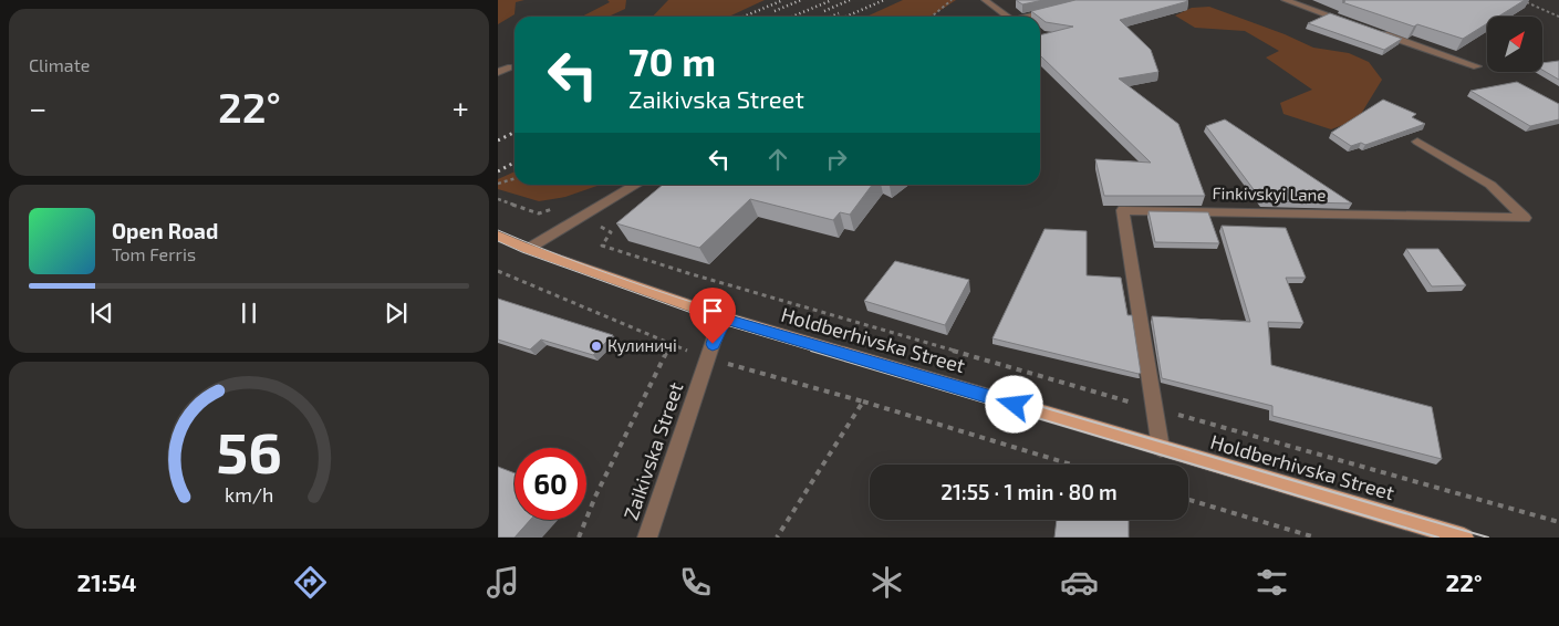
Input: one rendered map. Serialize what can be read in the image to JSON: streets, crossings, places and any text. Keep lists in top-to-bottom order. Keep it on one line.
{"streets":{"main road":["Holdberhivska Street"],"street":["Finkivskyi Lane","Zaikivska Street"]},"crossings":[["Finkivskyi Lane","Holdberhivska Street"],["Holdberhivska Street","Zaikivska Street"]],"places":["Кулиничі"],"north":"top right","page":{"tile":"Climate","turn":["70 m","Zaikivska Street"],"heat":["−","22°","+"],"song":["Open Road","Tom Ferris"],"limit":"60","trip":"21:55 · 1 min · 80 m","tabs":["21:54","22°"],"gauge":["56","km/h"]}}
